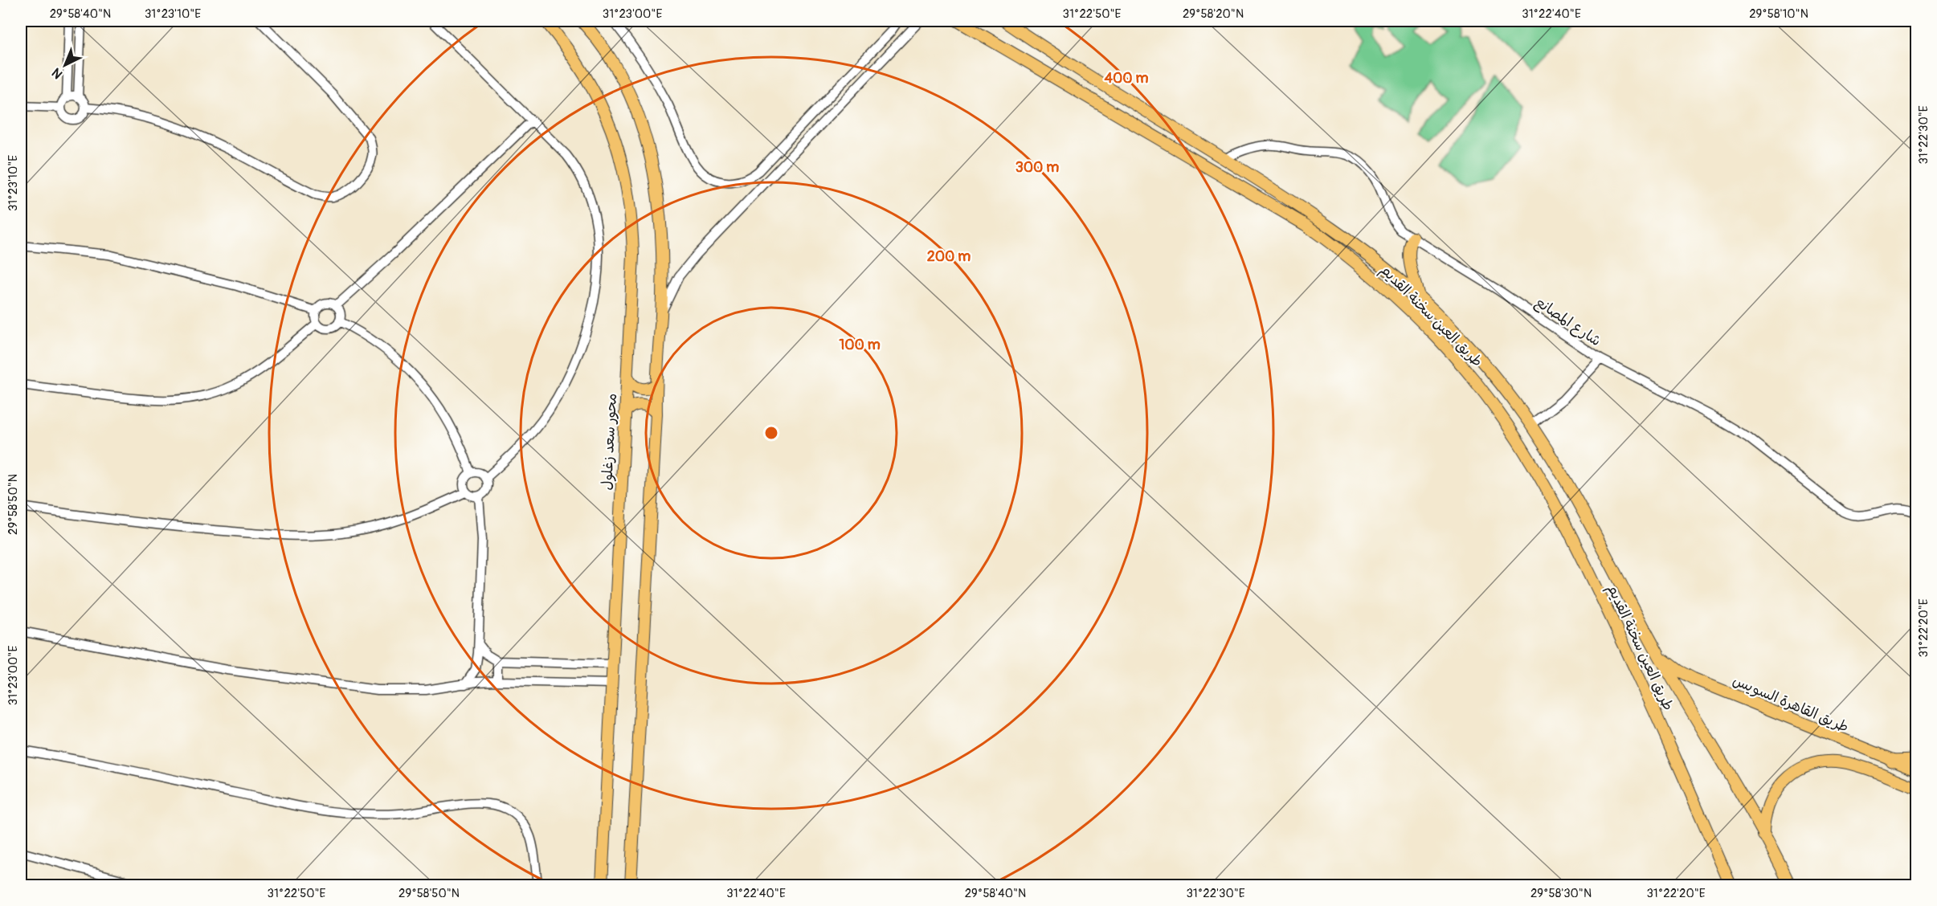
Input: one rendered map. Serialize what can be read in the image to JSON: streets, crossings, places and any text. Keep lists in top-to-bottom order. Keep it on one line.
{"streets":{"main road":["طريق العين سخنة القديم","محور سعد زغلول","طريق القاهرة السويس"],"street":["شارع المصانع"]},"crossings":[["طريق العين سخنة القديم","شارع المصانع"],["طريق العين سخنة القديم","طريق القاهرة السويس"]],"north":"bottom left","coordinates":["29°58'40\"N","31°23'10\"E","31°23'00\"E","31°22'50\"E","29°58'20\"N","31°22'40\"E","29°58'10\"N","31°22'30\"E","29°58'50\"N","31°22'20\"E","29°58'30\"N"],"rings":["400 m","300 m","200 m","100 m"]}
